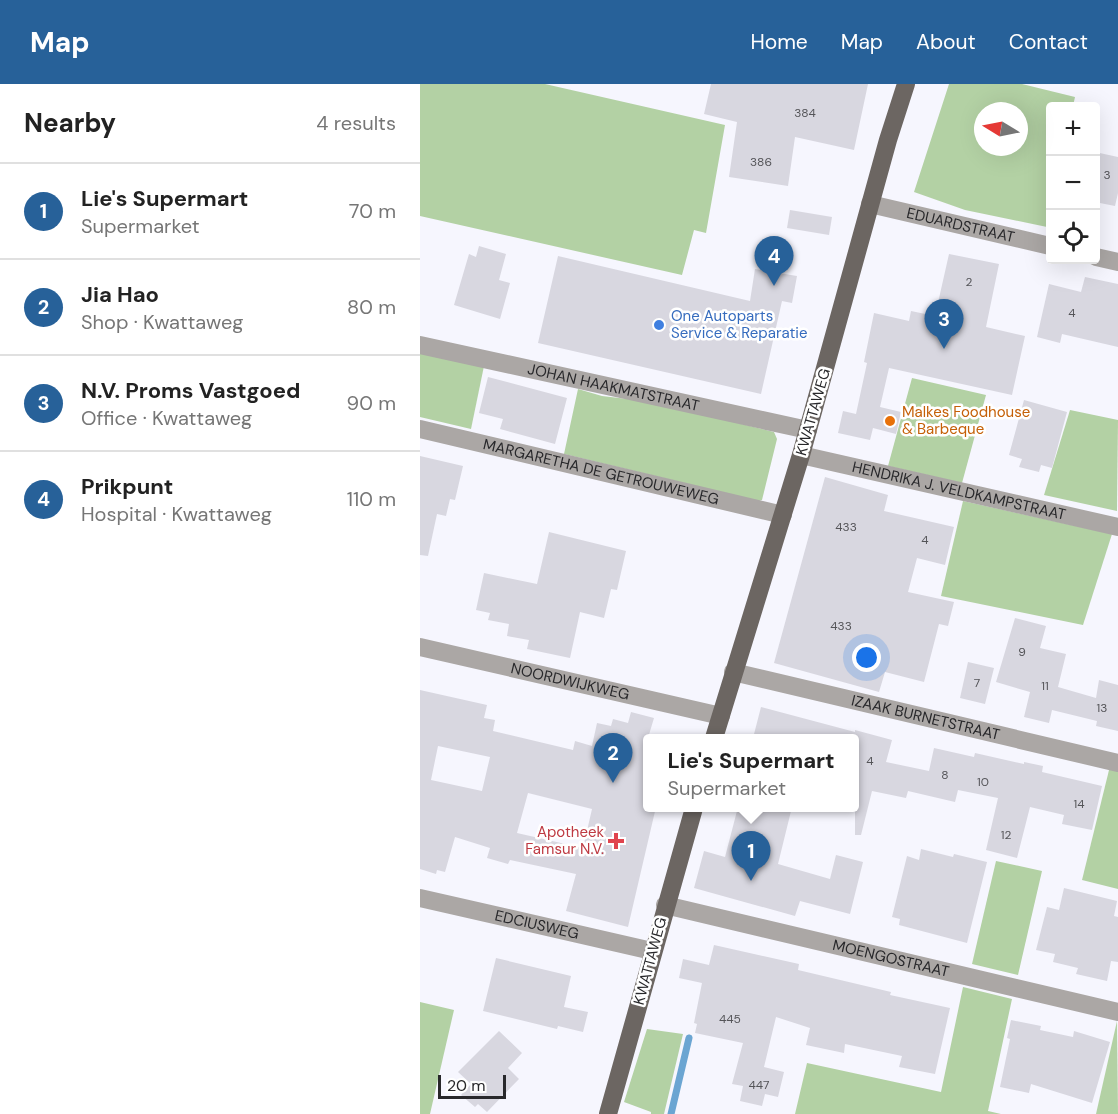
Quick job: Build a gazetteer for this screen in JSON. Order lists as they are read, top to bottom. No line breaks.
{"streets":{"main road":["KWATTAWEG"],"street":["EDUARDSTRAAT","JOHAN HAAKMATSTRAAT","MARGARETHA DE GETROUWEWEG","HENDRIKA J. VELDKAMPSTRAAT","NOORDWIJKWEG","IZAAK BURNETSTRAAT","EDCIUSWEG","MOENGOSTRAAT"]},"crossings":[["EDUARDSTRAAT","KWATTAWEG"],["JOHAN HAAKMATSTRAAT","KWATTAWEG"],["KWATTAWEG","MARGARETHA DE GETROUWEWEG"],["KWATTAWEG","HENDRIKA J. VELDKAMPSTRAAT"],["KWATTAWEG","NOORDWIJKWEG"],["KWATTAWEG","IZAAK BURNETSTRAAT"],["KWATTAWEG","EDCIUSWEG"],["KWATTAWEG","MOENGOSTRAAT"]],"places":{"other":["One Autoparts Service & Reparatie","Malkes Foodhouse & Barbeque"],"health":["Apotheek Famsur N.V."]},"house_numbers":["384","386","3","2","4","433","4","433","9","7","11","13","4","8","10","14","12","445","447"],"scale_bar":"20 m","north":"left","page":{"header":"Map","nav":["Home","Map","About","Contact"],"heading":["Nearby","4 results"],"map_buttons":["+","−"],"list":[{"mark":"1","name":"Lie's Supermart","note":"Supermarket","value":"70 m"},{"mark":"2","name":"Jia Hao","note":"Shop · Kwattaweg","value":"80 m"},{"mark":"3","name":"N.V. Proms Vastgoed","note":"Office · Kwattaweg","value":"90 m"},{"mark":"4","name":"Prikpunt","note":"Hospital · Kwattaweg","value":"110 m"}],"pins":["4","3","2","1"],"popup":["Lie's Supermart","Supermarket"],"scale":"20 m"}}
